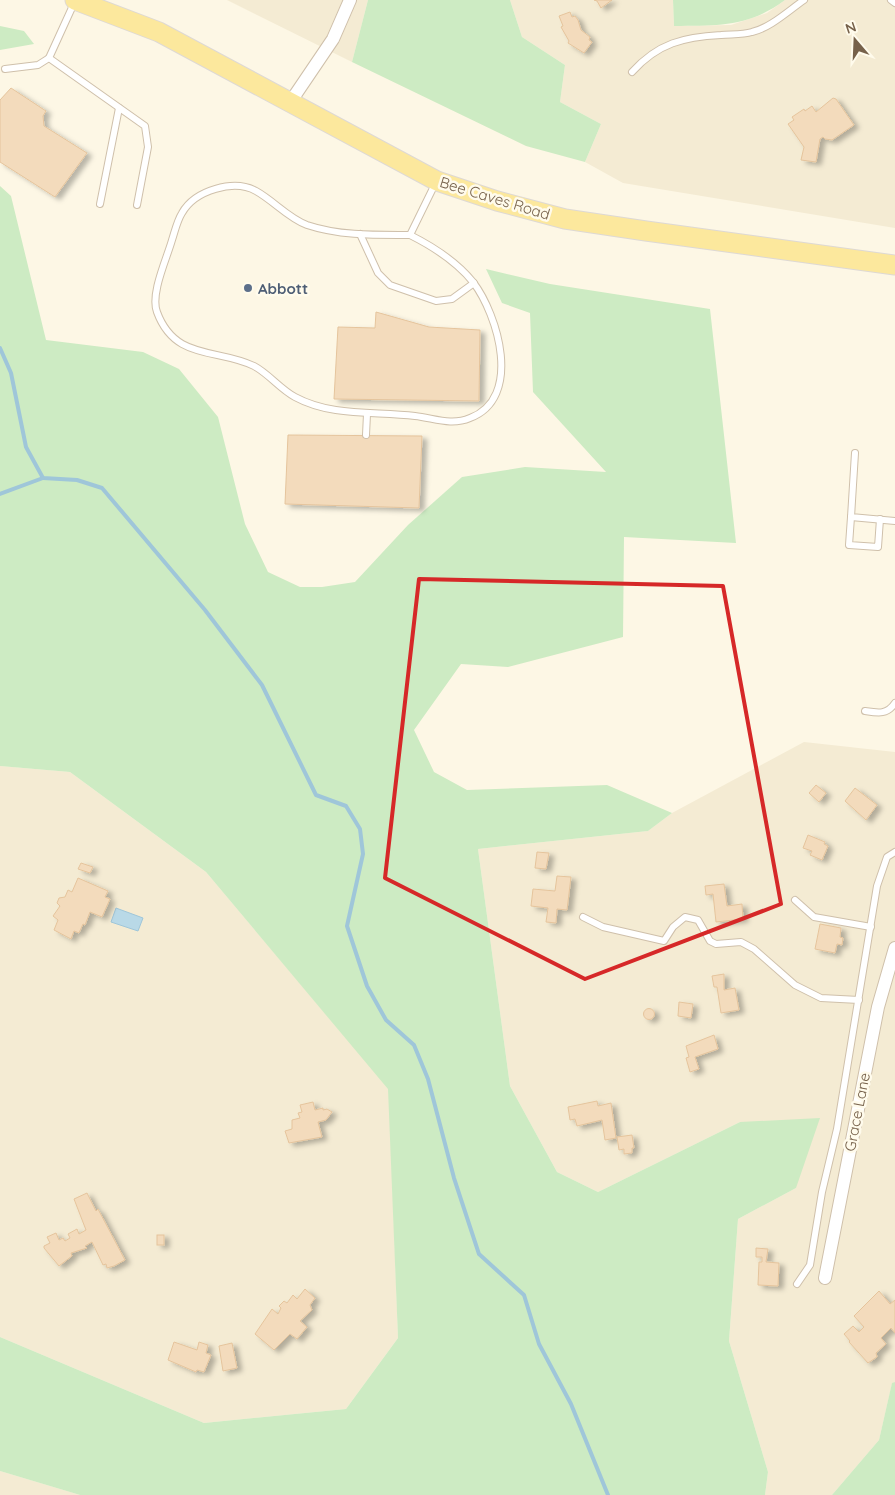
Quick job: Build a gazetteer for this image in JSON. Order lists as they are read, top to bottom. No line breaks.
{"streets":{"main road":["Bee Caves Road"],"street":["Grace Lane"]},"places":["Abbott"],"north":"top"}
